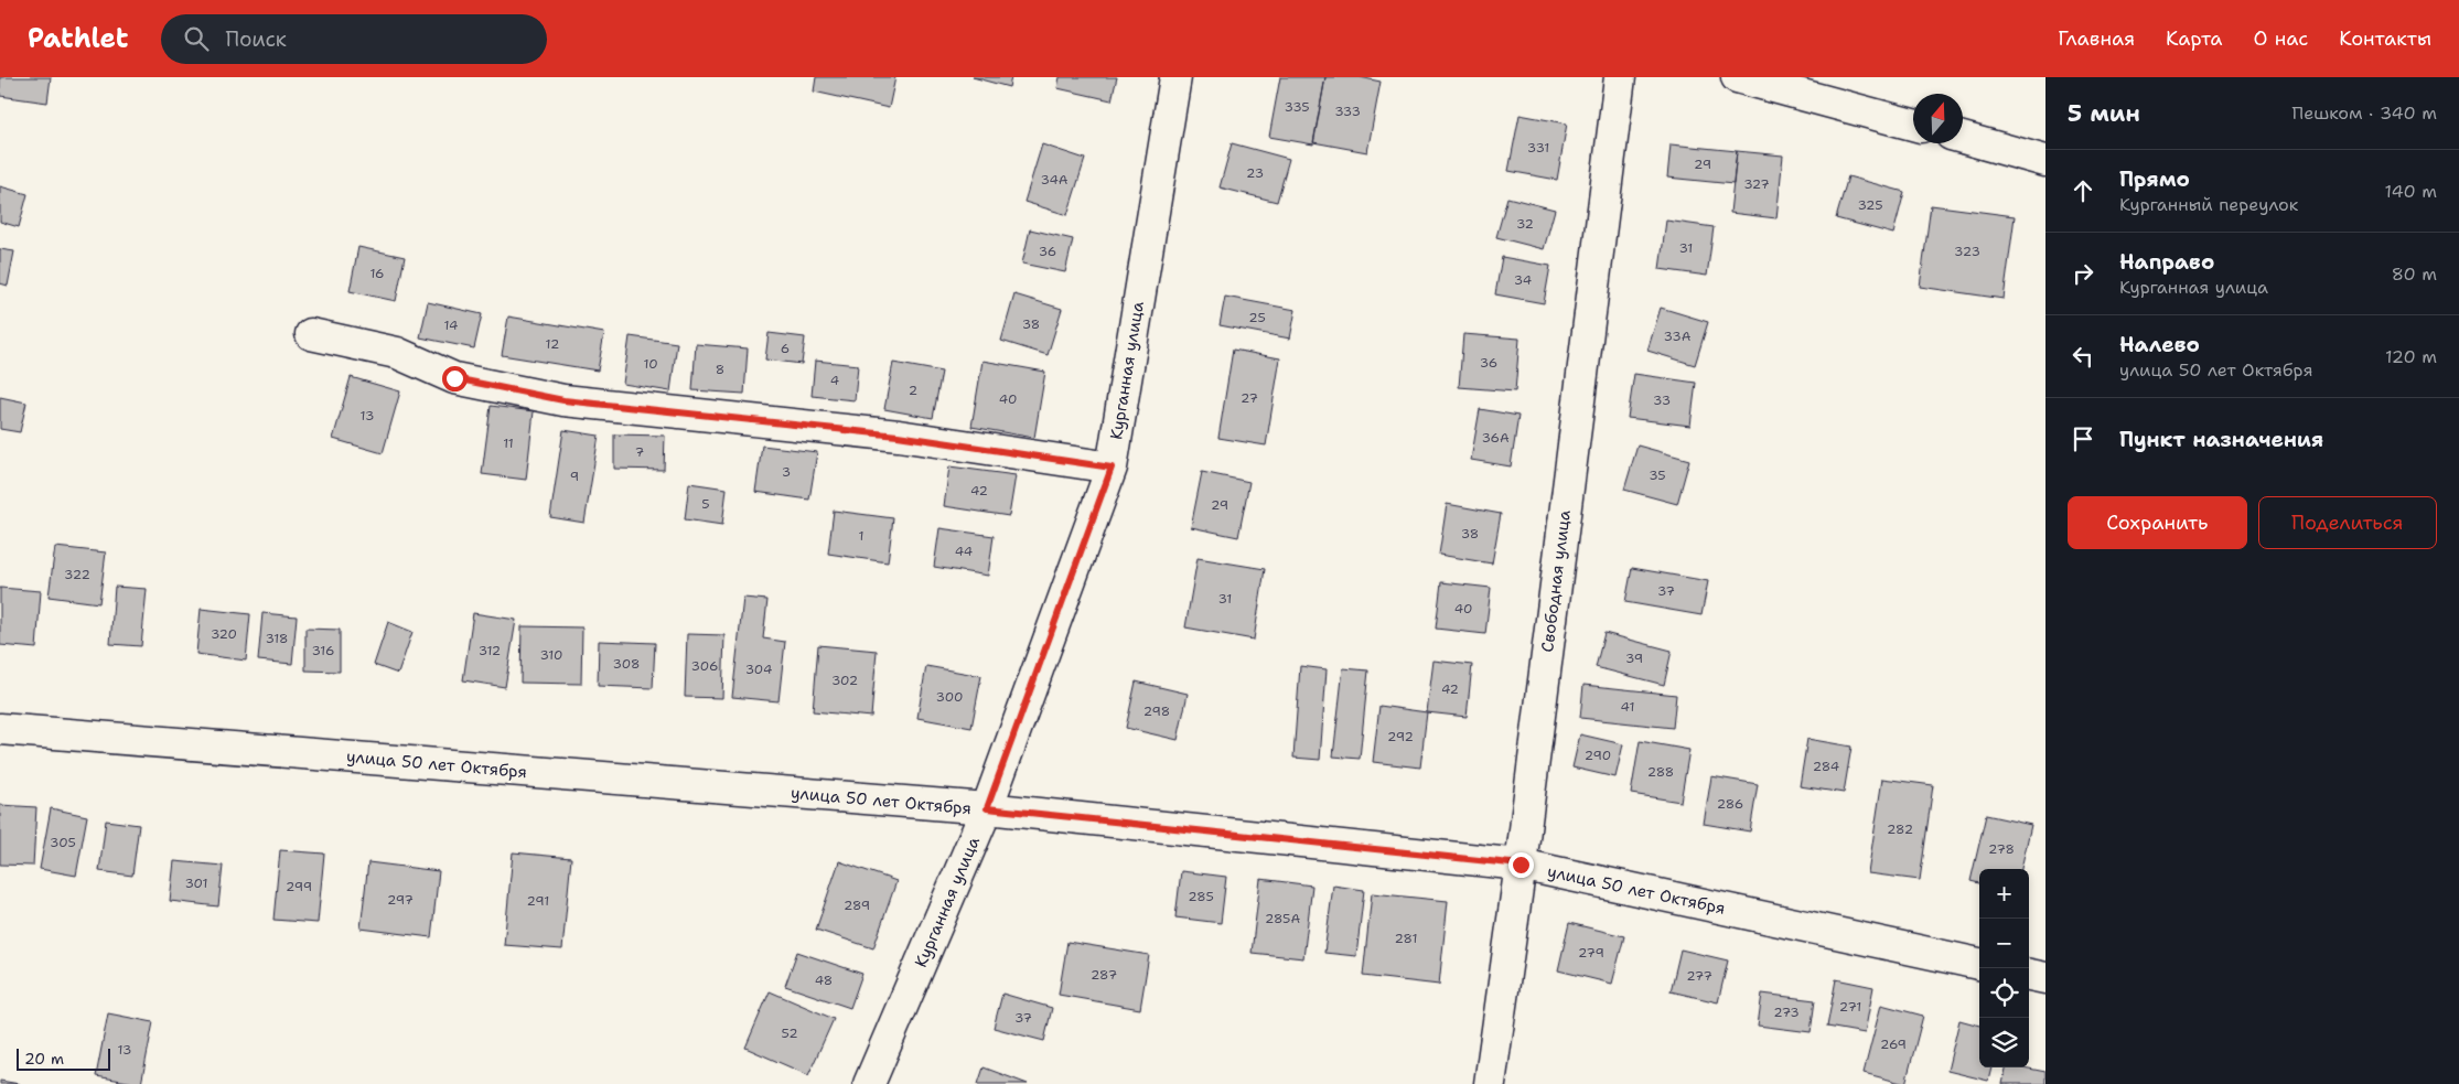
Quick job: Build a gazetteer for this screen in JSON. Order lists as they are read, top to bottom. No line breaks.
{"streets":{"street":["Курганная улица","Свободная улица","улица 50 лет Октября"]},"crossings":[["Курганная улица","улица 50 лет Октября"],["Свободная улица","улица 50 лет Октября"]],"house_numbers":["335","333","331","29","23","34А","327","325","32","31","36","323","16","34","25","38","14","33А","12","6","36","10","8","4","2","27","40","33","13","36А","11","7","3","35","9","42","5","29","38","1","44","322","37","31","40","320","318","316","312","310","39","308","306","304","302","42","300","41","298","292","290","284","288","286","282","305","278","301","299","285","297","291","289","285А","281","279","287","277","48","271","273","37","52","269","13"],"scale_bar":"20 m","north":"top","page":{"header":"Pathlet","search":"Поиск","nav":["Главная","Карта","О нас","Контакты"],"heading":["5 мин","Пешком · 340 m"],"list":[["Прямо","Курганный переулок","140 m"],["Направо","Курганная улица","80 m"],["Налево","улица 50 лет Октября","120 m"],"Пункт назначения"],"buttons":["Сохранить","Поделиться"],"map_buttons":["+","−"],"scale":"20 m"}}
